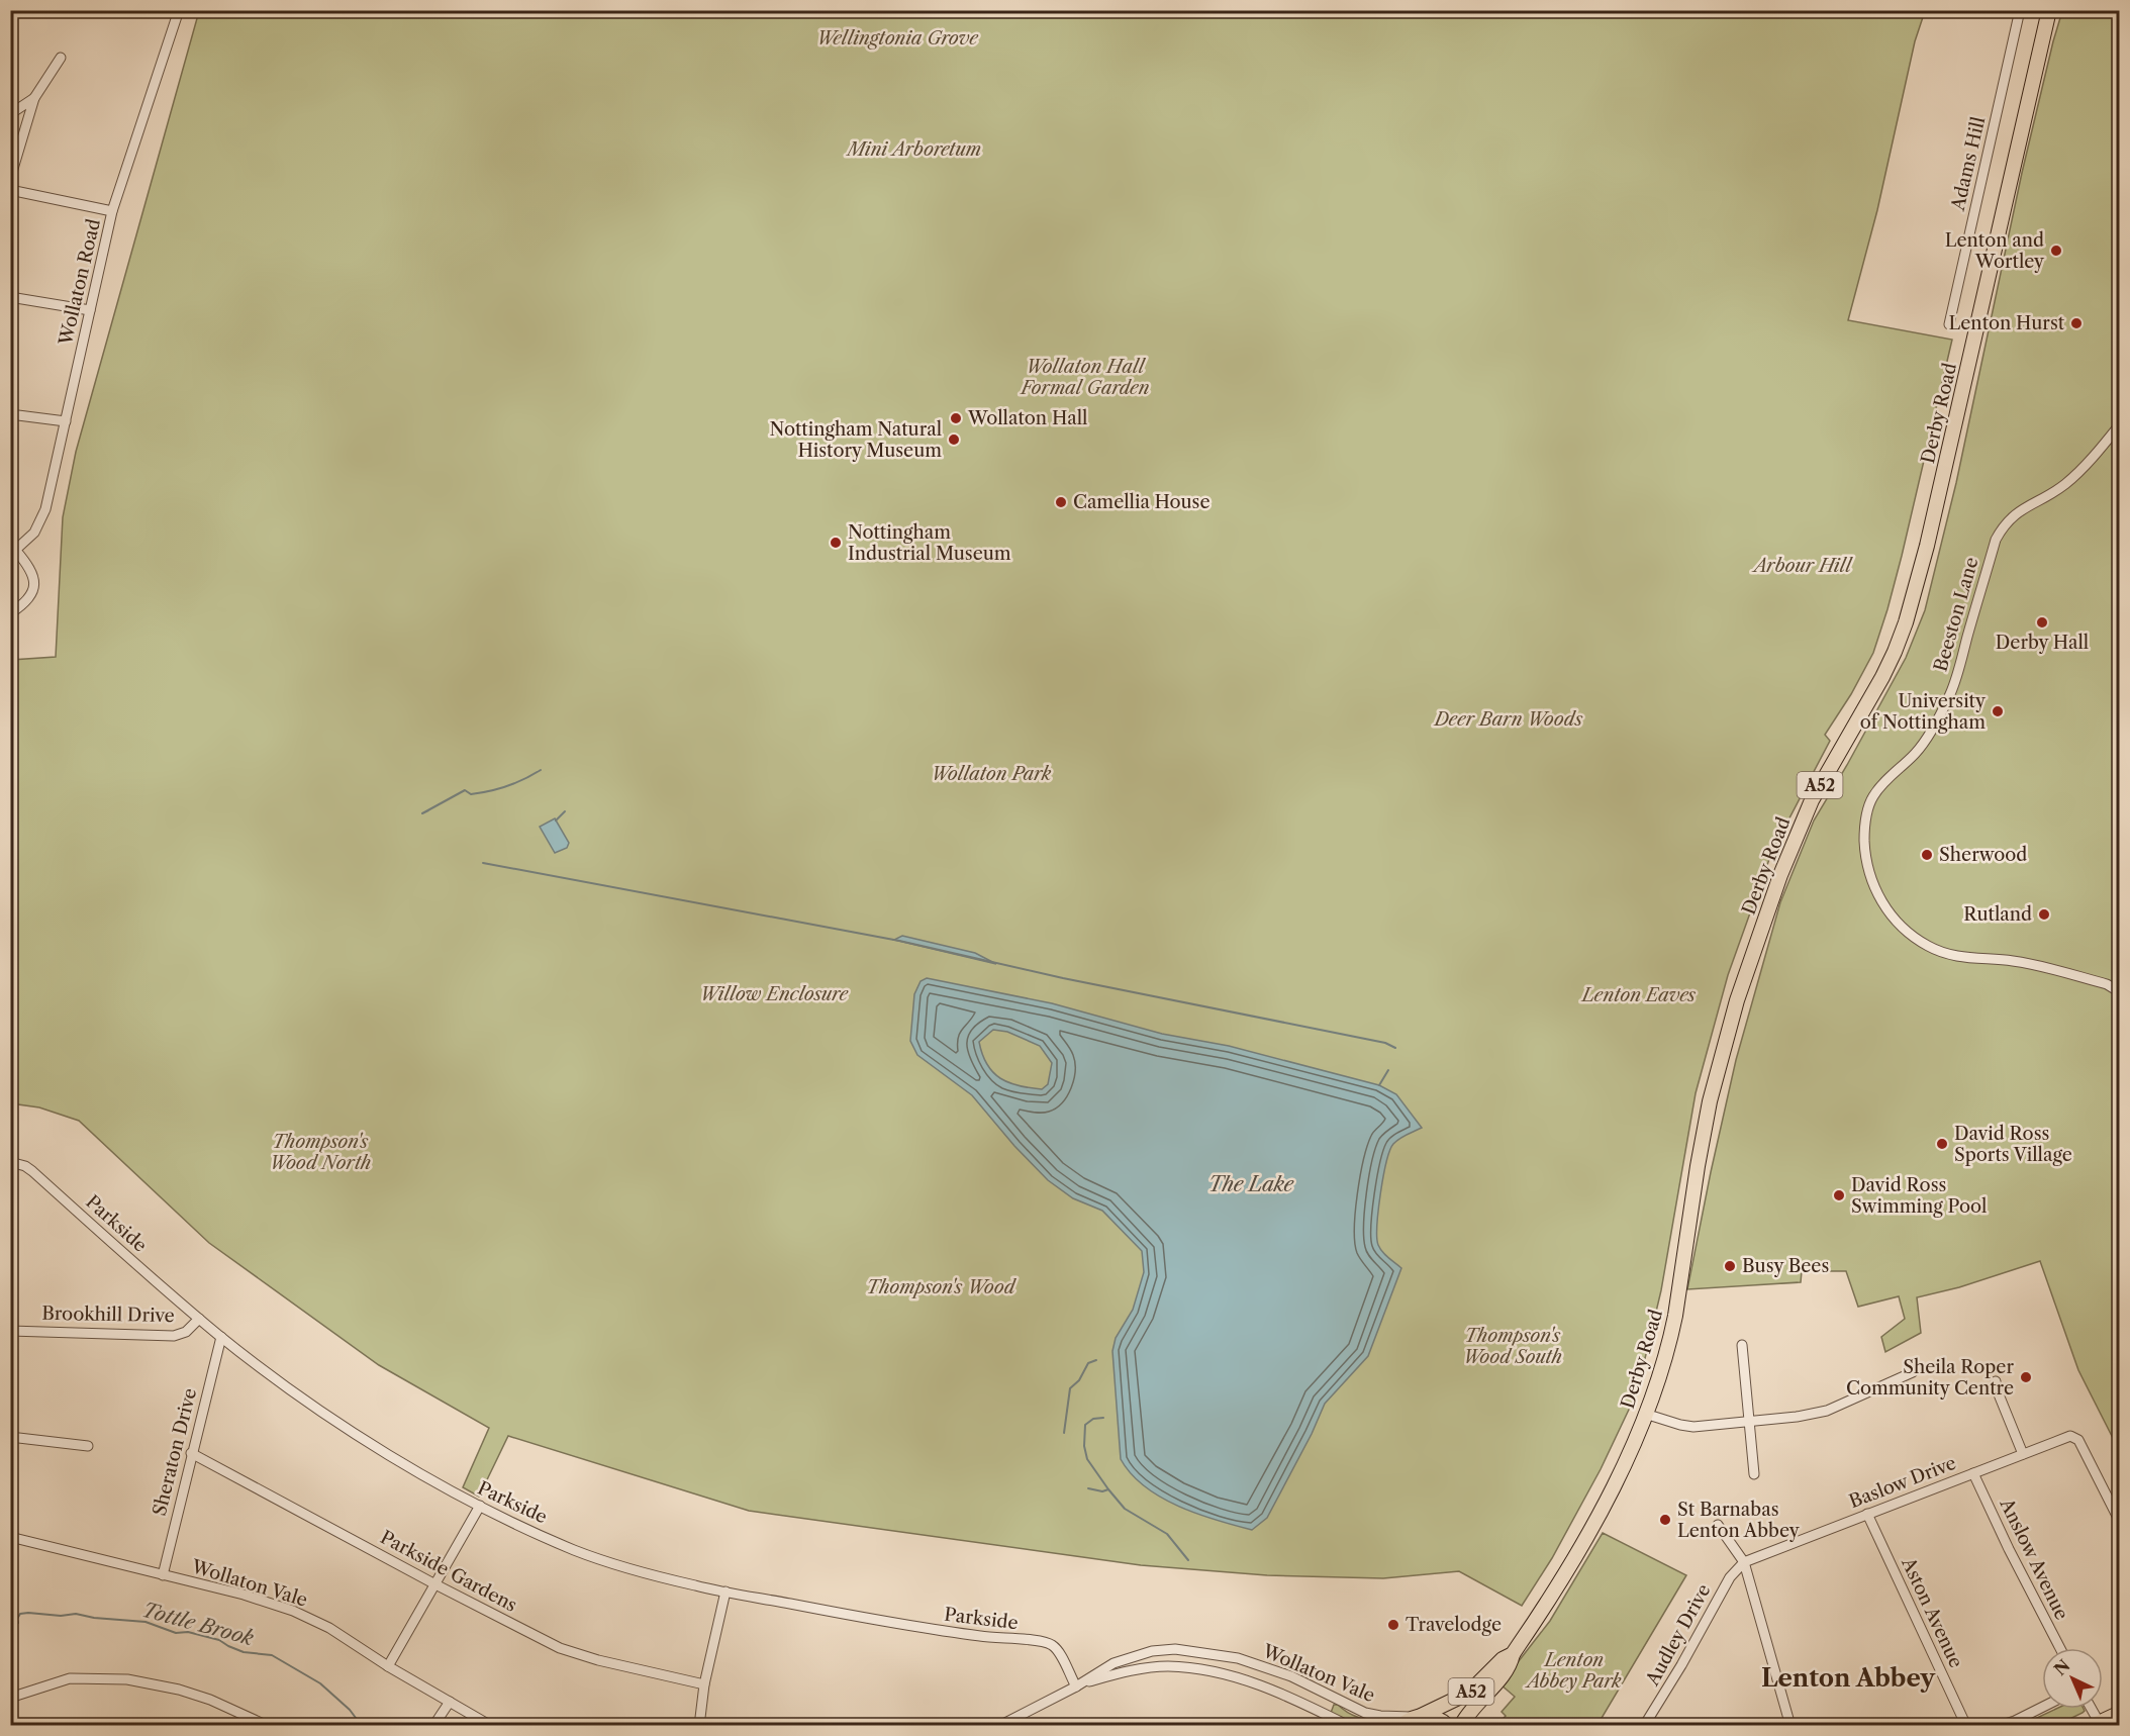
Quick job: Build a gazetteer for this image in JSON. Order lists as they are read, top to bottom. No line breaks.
{"streets":{"highway":["Derby Road","A52"],"street":["Adams Hill","Wollaton Road","Beeston Lane","Parkside","Brookhill Drive","Sheraton Drive","Baslow Drive","Anslow Avenue","Parkside Gardens","Wollaton Vale","Aston Avenue","Audley Drive"]},"crossings":[["Derby Road","A52"],["Derby Road","Wollaton Vale"],["A52","Wollaton Vale"],["Parkside","Brookhill Drive"],["Parkside","Sheraton Drive"],["Parkside","Wollaton Vale"],["Sheraton Drive","Parkside Gardens"],["Sheraton Drive","Wollaton Vale"],["Baslow Drive","Anslow Avenue"],["Baslow Drive","Aston Avenue"],["Baslow Drive","Audley Drive"]],"districts":["Lenton Abbey"],"water":["The Lake","Tottle Brook"],"parks":["Wellingtonia Grove","Mini Arboretum","Wollaton Hall Formal Garden","Arbour Hill","Deer Barn Woods","Wollaton Park","Willow Enclosure","Lenton Eaves","Thompson's Wood North","Thompson's Wood","Thompson's Wood South","Lenton Abbey Park"],"places":["Lenton and Wortley","Lenton Hurst","Wollaton Hall","Nottingham Natural History Museum","Camellia House","Nottingham Industrial Museum","Derby Hall","University of Nottingham","Sherwood","Rutland","David Ross Sports Village","David Ross Swimming Pool","Busy Bees","Sheila Roper Community Centre","St Barnabas Lenton Abbey","Travelodge"],"north":"top left"}
